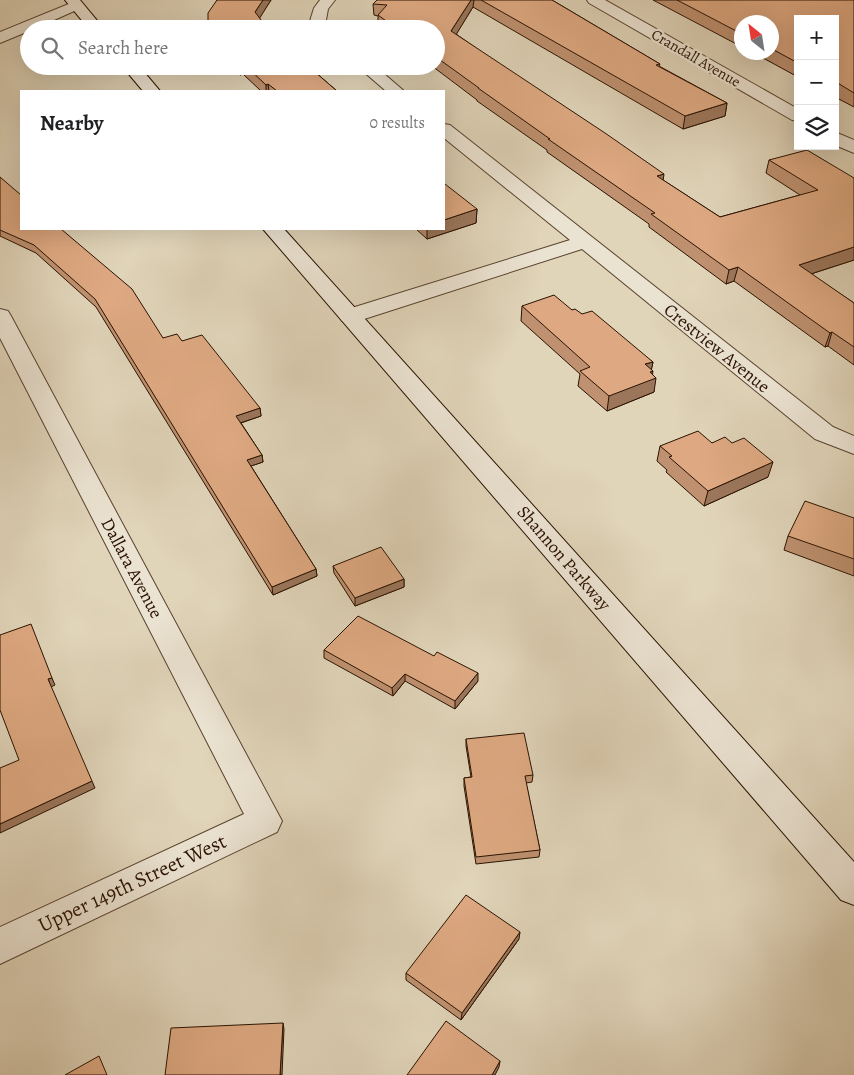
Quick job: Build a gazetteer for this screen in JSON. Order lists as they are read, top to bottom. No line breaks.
{"streets":{"street":["Crandall Avenue","Crestview Avenue","Shannon Parkway","Dallara Avenue","Upper 149th Street West"]},"crossings":[["Dallara Avenue","Upper 149th Street West"]],"north":"top left","page":{"map_buttons":["+","−"],"search":"Search here","heading":["Nearby","0 results"]}}
